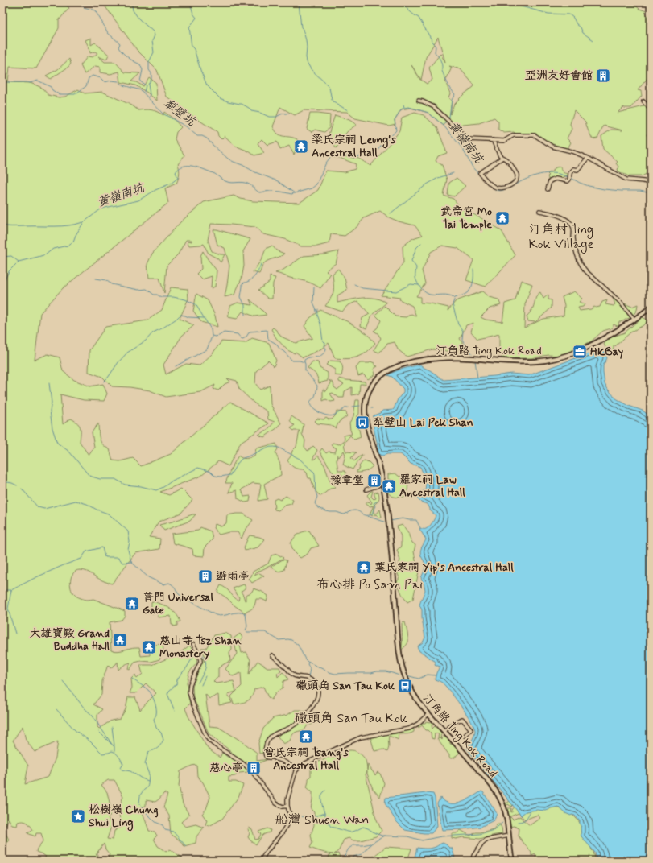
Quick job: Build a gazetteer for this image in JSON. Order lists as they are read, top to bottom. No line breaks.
{"streets":{"main road":["汀角路 Ting Kok Road"]},"districts":["汀角村 Ting Kok Village","布心排 Po Sam Pai","䃟頭角 San Tau Kok","船灣 Shuen Wan"],"water":["犁壁坑","黃嶺南坑"],"places":{"building":["亞洲友好會館","豫章堂","避雨亭","慈心亭"],"temple":["梁氏宗祠 Leung's Ancestral Hall","武帝宮 Mo Tai Temple","羅家祠 Law Ancestral Hall","葉氏家祠 Yip's Ancestral Hall","普門 Universal Gate","大雄寶殿 Grand Buddha Hall","慈山寺 Tsz Shan Monastery","曾氏宗祠 Tsang's Ancestral Hall"],"office":["HKBay"],"bus stop":["犁壁山 Lai Pek Shan","䃟頭角 San Tau Kok"],"place":["松樹嶺 Chung Shui Ling"]}}
